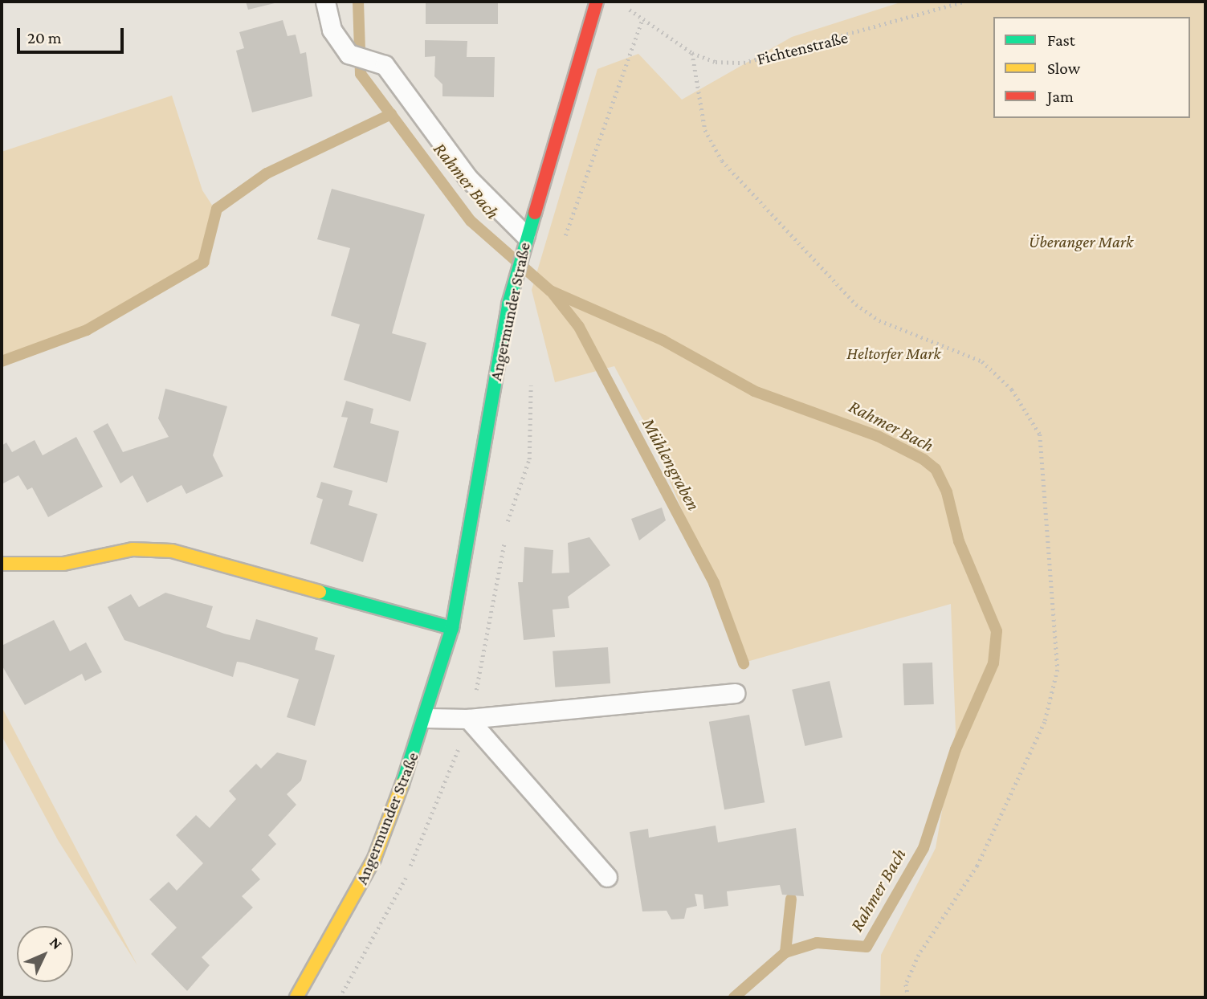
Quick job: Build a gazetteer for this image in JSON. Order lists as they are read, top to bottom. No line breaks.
{"streets":{"main road":["Angermunder Straße"],"path":["Fichtenstraße"]},"water":["Rahmer Bach","Mühlengraben"],"parks":["Überanger Mark","Heltorfer Mark"],"legend":["Fast","Slow","Jam"],"scale_bar":"20 m","north":"top right"}
